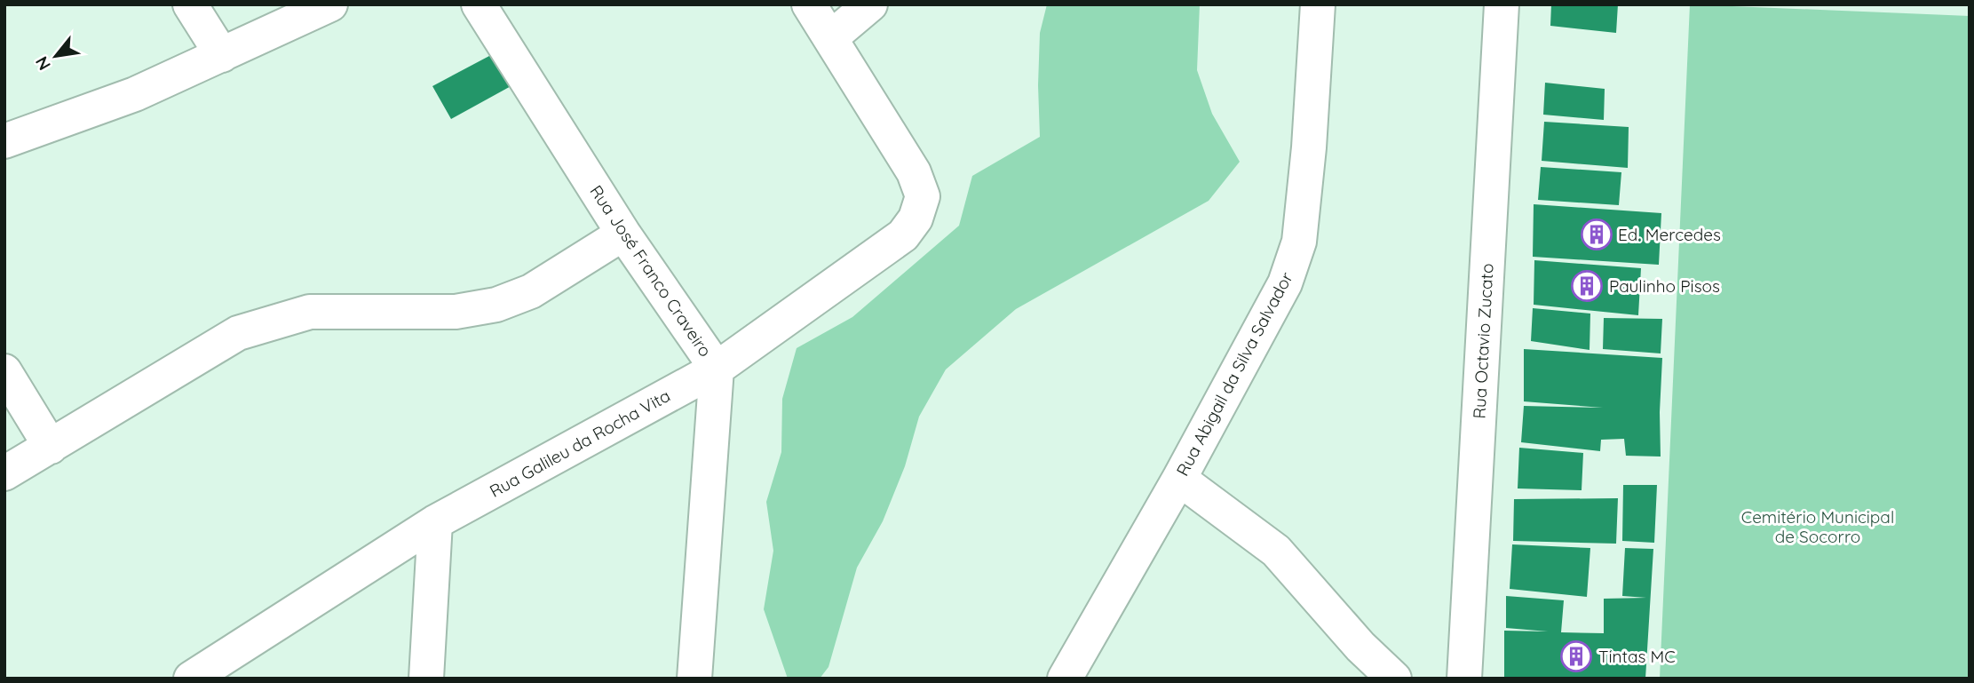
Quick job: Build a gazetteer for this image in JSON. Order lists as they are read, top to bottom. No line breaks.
{"streets":{"street":["Rua José Franco Craveiro","Rua Octavio Zucato","Rua Abigail da Silva Salvador","Rua Galileu da Rocha Vita"]},"crossings":[["Rua José Franco Craveiro","Rua Galileu da Rocha Vita"]],"parks":["Cemitério Municipal de Socorro"],"places":{"building":["Ed. Mercedes","Paulinho Pisos","Tintas MC"]},"north":"bottom left"}
